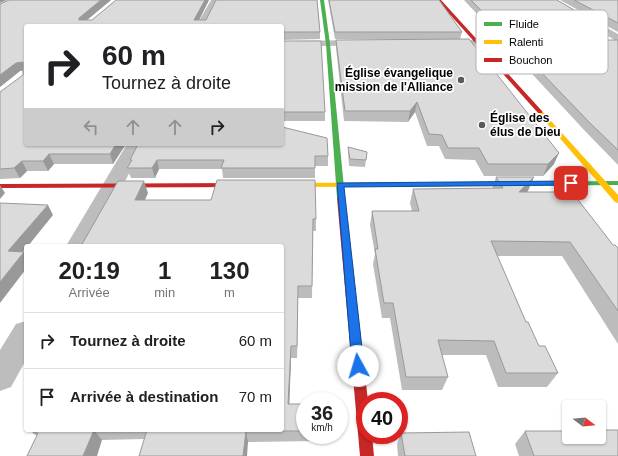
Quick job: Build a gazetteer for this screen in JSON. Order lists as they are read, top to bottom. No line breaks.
{"places":["Église évangelique mission de l'Alliance","Église des élus de Dieu"],"legend":["Fluide","Ralenti","Bouchon"],"north":"right","page":{"turn":["60 m","Tournez à droite"],"eta":["20:19","Arrivée","1","min","130","m"],"list":[{"name":"Tournez à droite","value":"60 m"},{"name":"Arrivée à destination","value":"70 m"}],"speed":"36 km/h","limit":"40"}}
